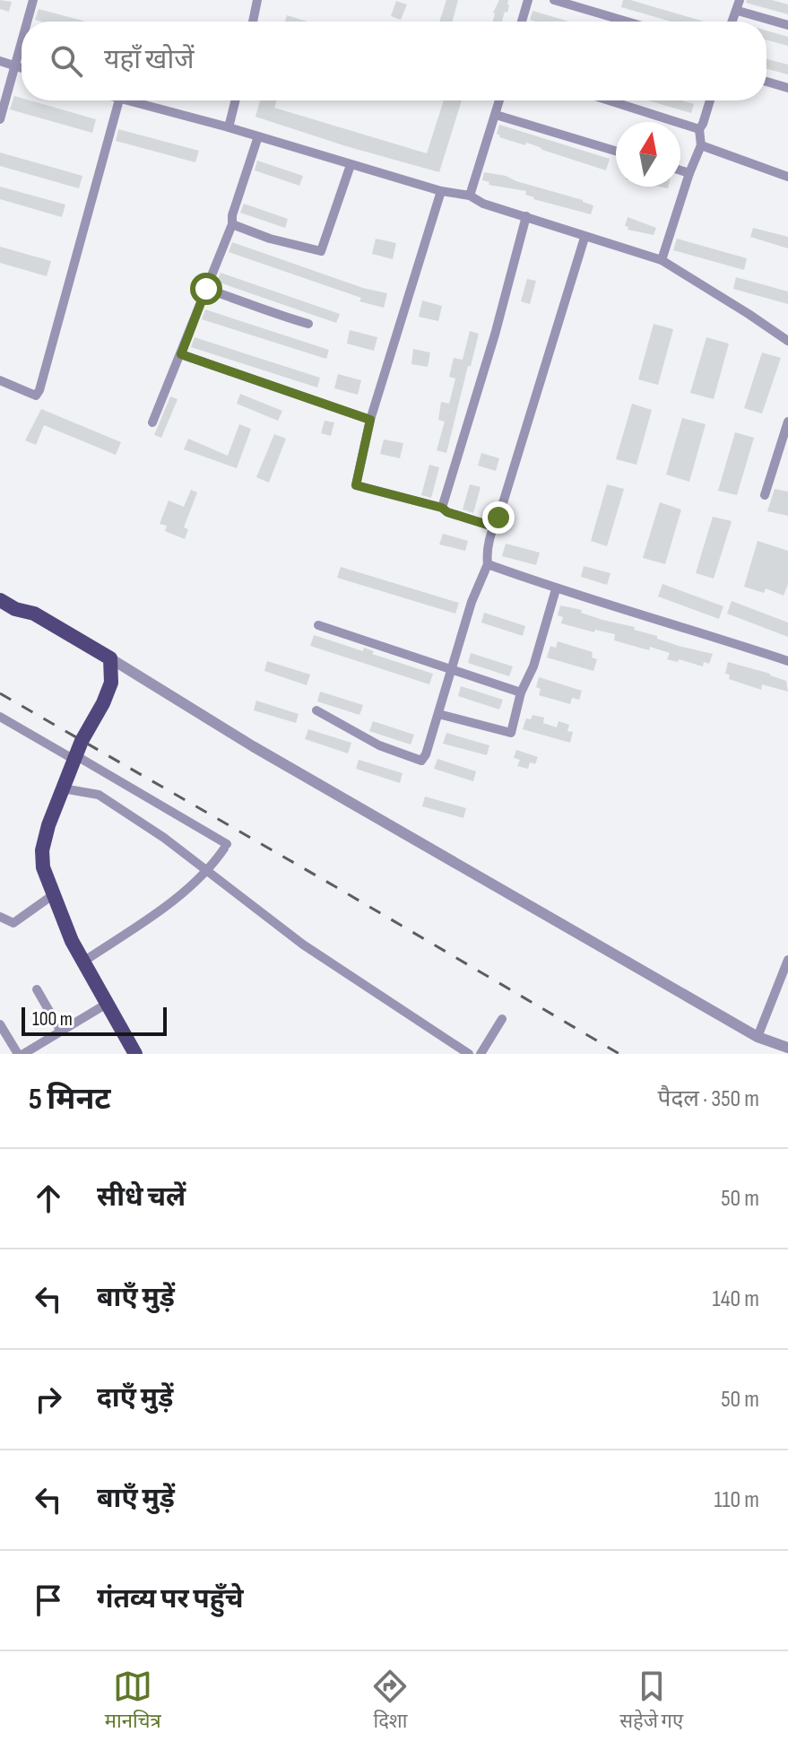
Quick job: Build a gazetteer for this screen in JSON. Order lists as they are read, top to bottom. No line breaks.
{"scale_bar":"100 m","north":"top","page":{"search":"यहाँ खोजें","scale":"100 m","heading":["5 मिनट","पैदल · 350 m"],"list":[["सीधे चलें","50 m"],["बाएँ मुड़ें","140 m"],["दाएँ मुड़ें","50 m"],["बाएँ मुड़ें","110 m"],"गंतव्य पर पहुँचे"],"nav":["मानचित्र","दिशा","सहेजे गए"]}}
